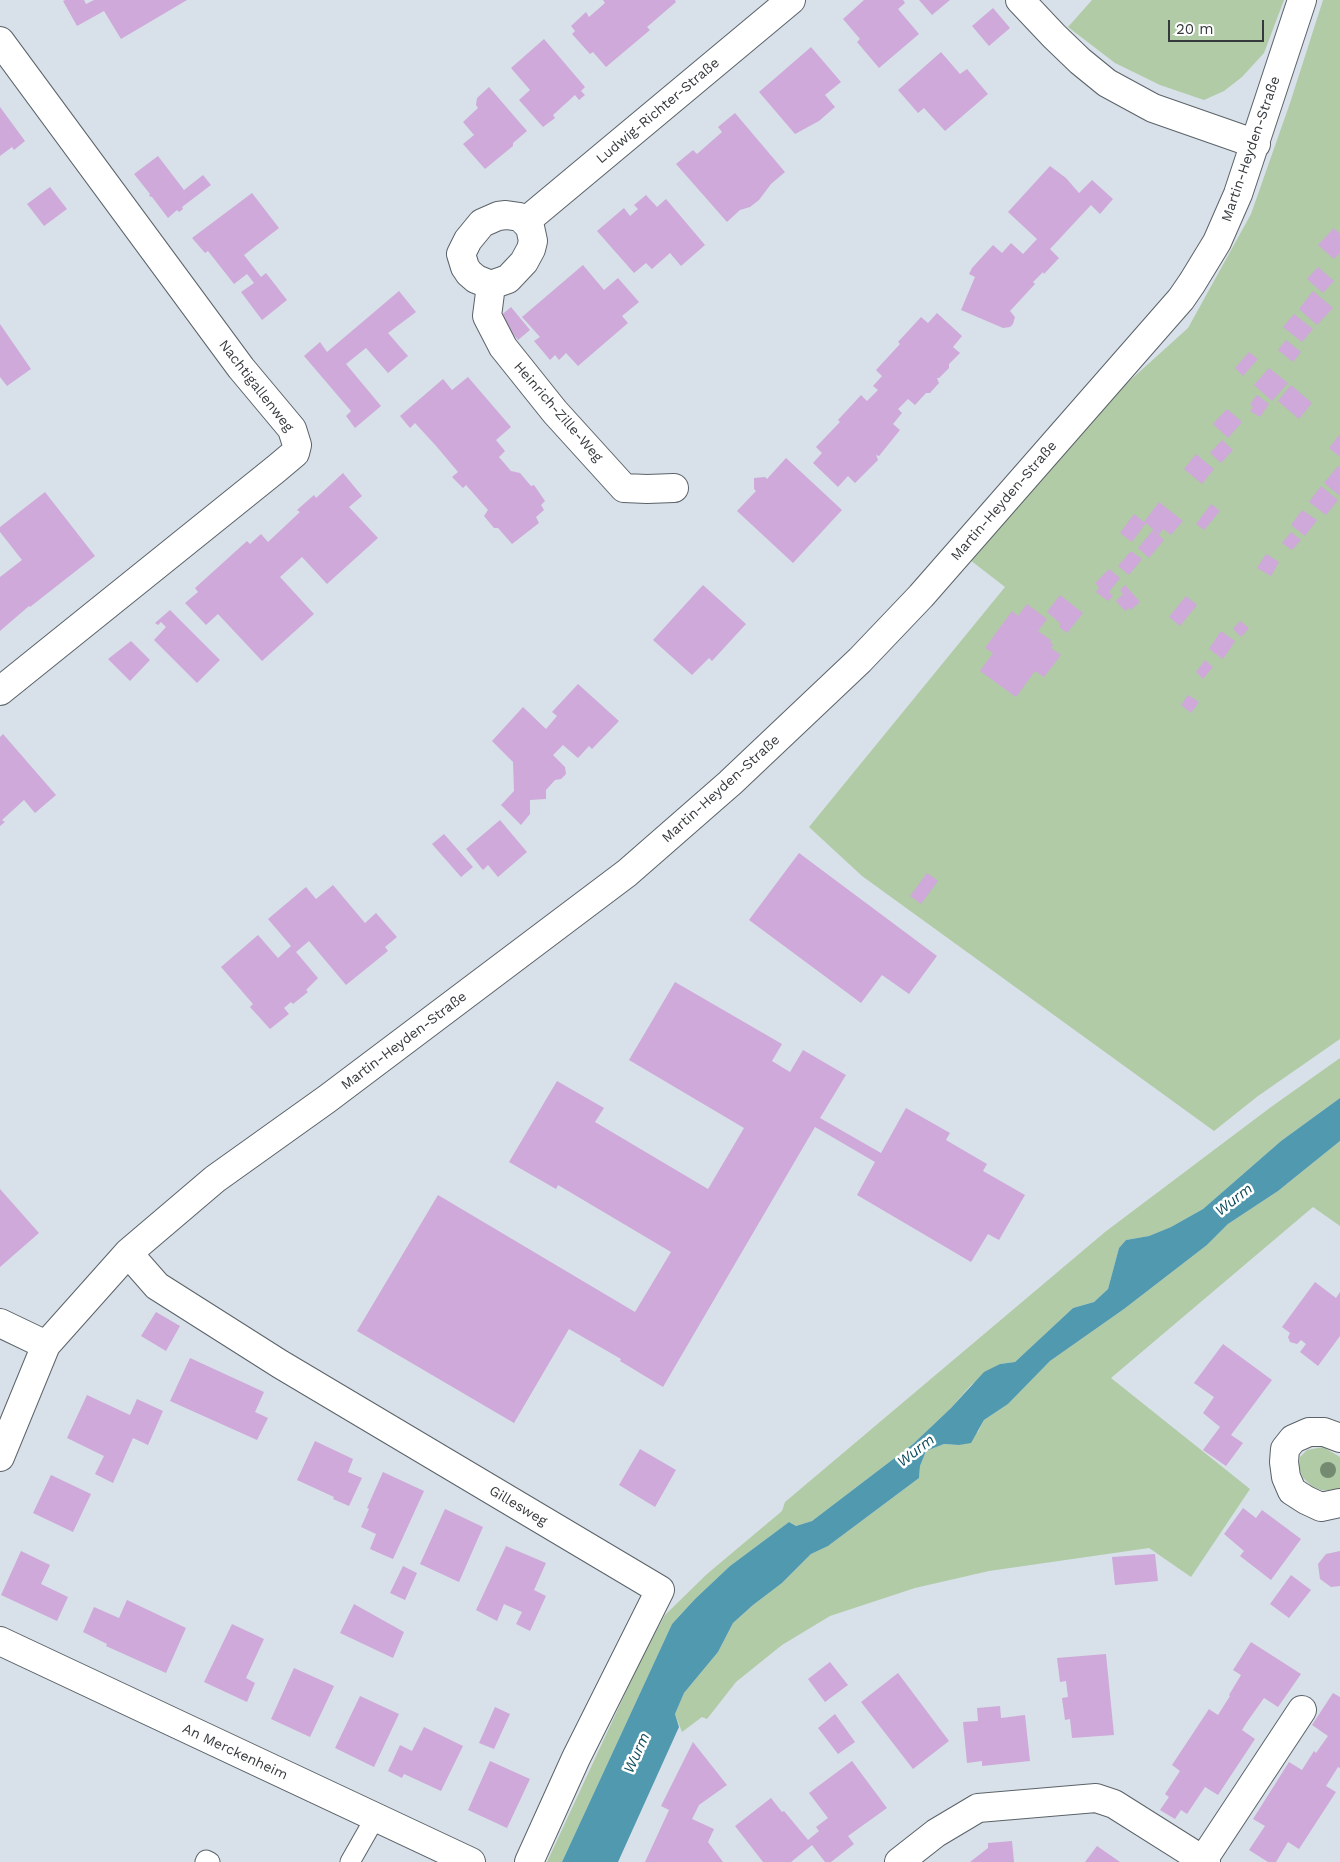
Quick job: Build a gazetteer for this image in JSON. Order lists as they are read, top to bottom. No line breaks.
{"streets":{"street":["Ludwig-Richter-Straße","Martin-Heyden-Straße","Nachtigallenweg","Heinrich-Zille-Weg","Gillesweg","An Merckenheim"]},"crossings":[["Ludwig-Richter-Straße","Heinrich-Zille-Weg"],["Martin-Heyden-Straße","Gillesweg"]],"water":["Wurm"],"scale_bar":"20 m"}
